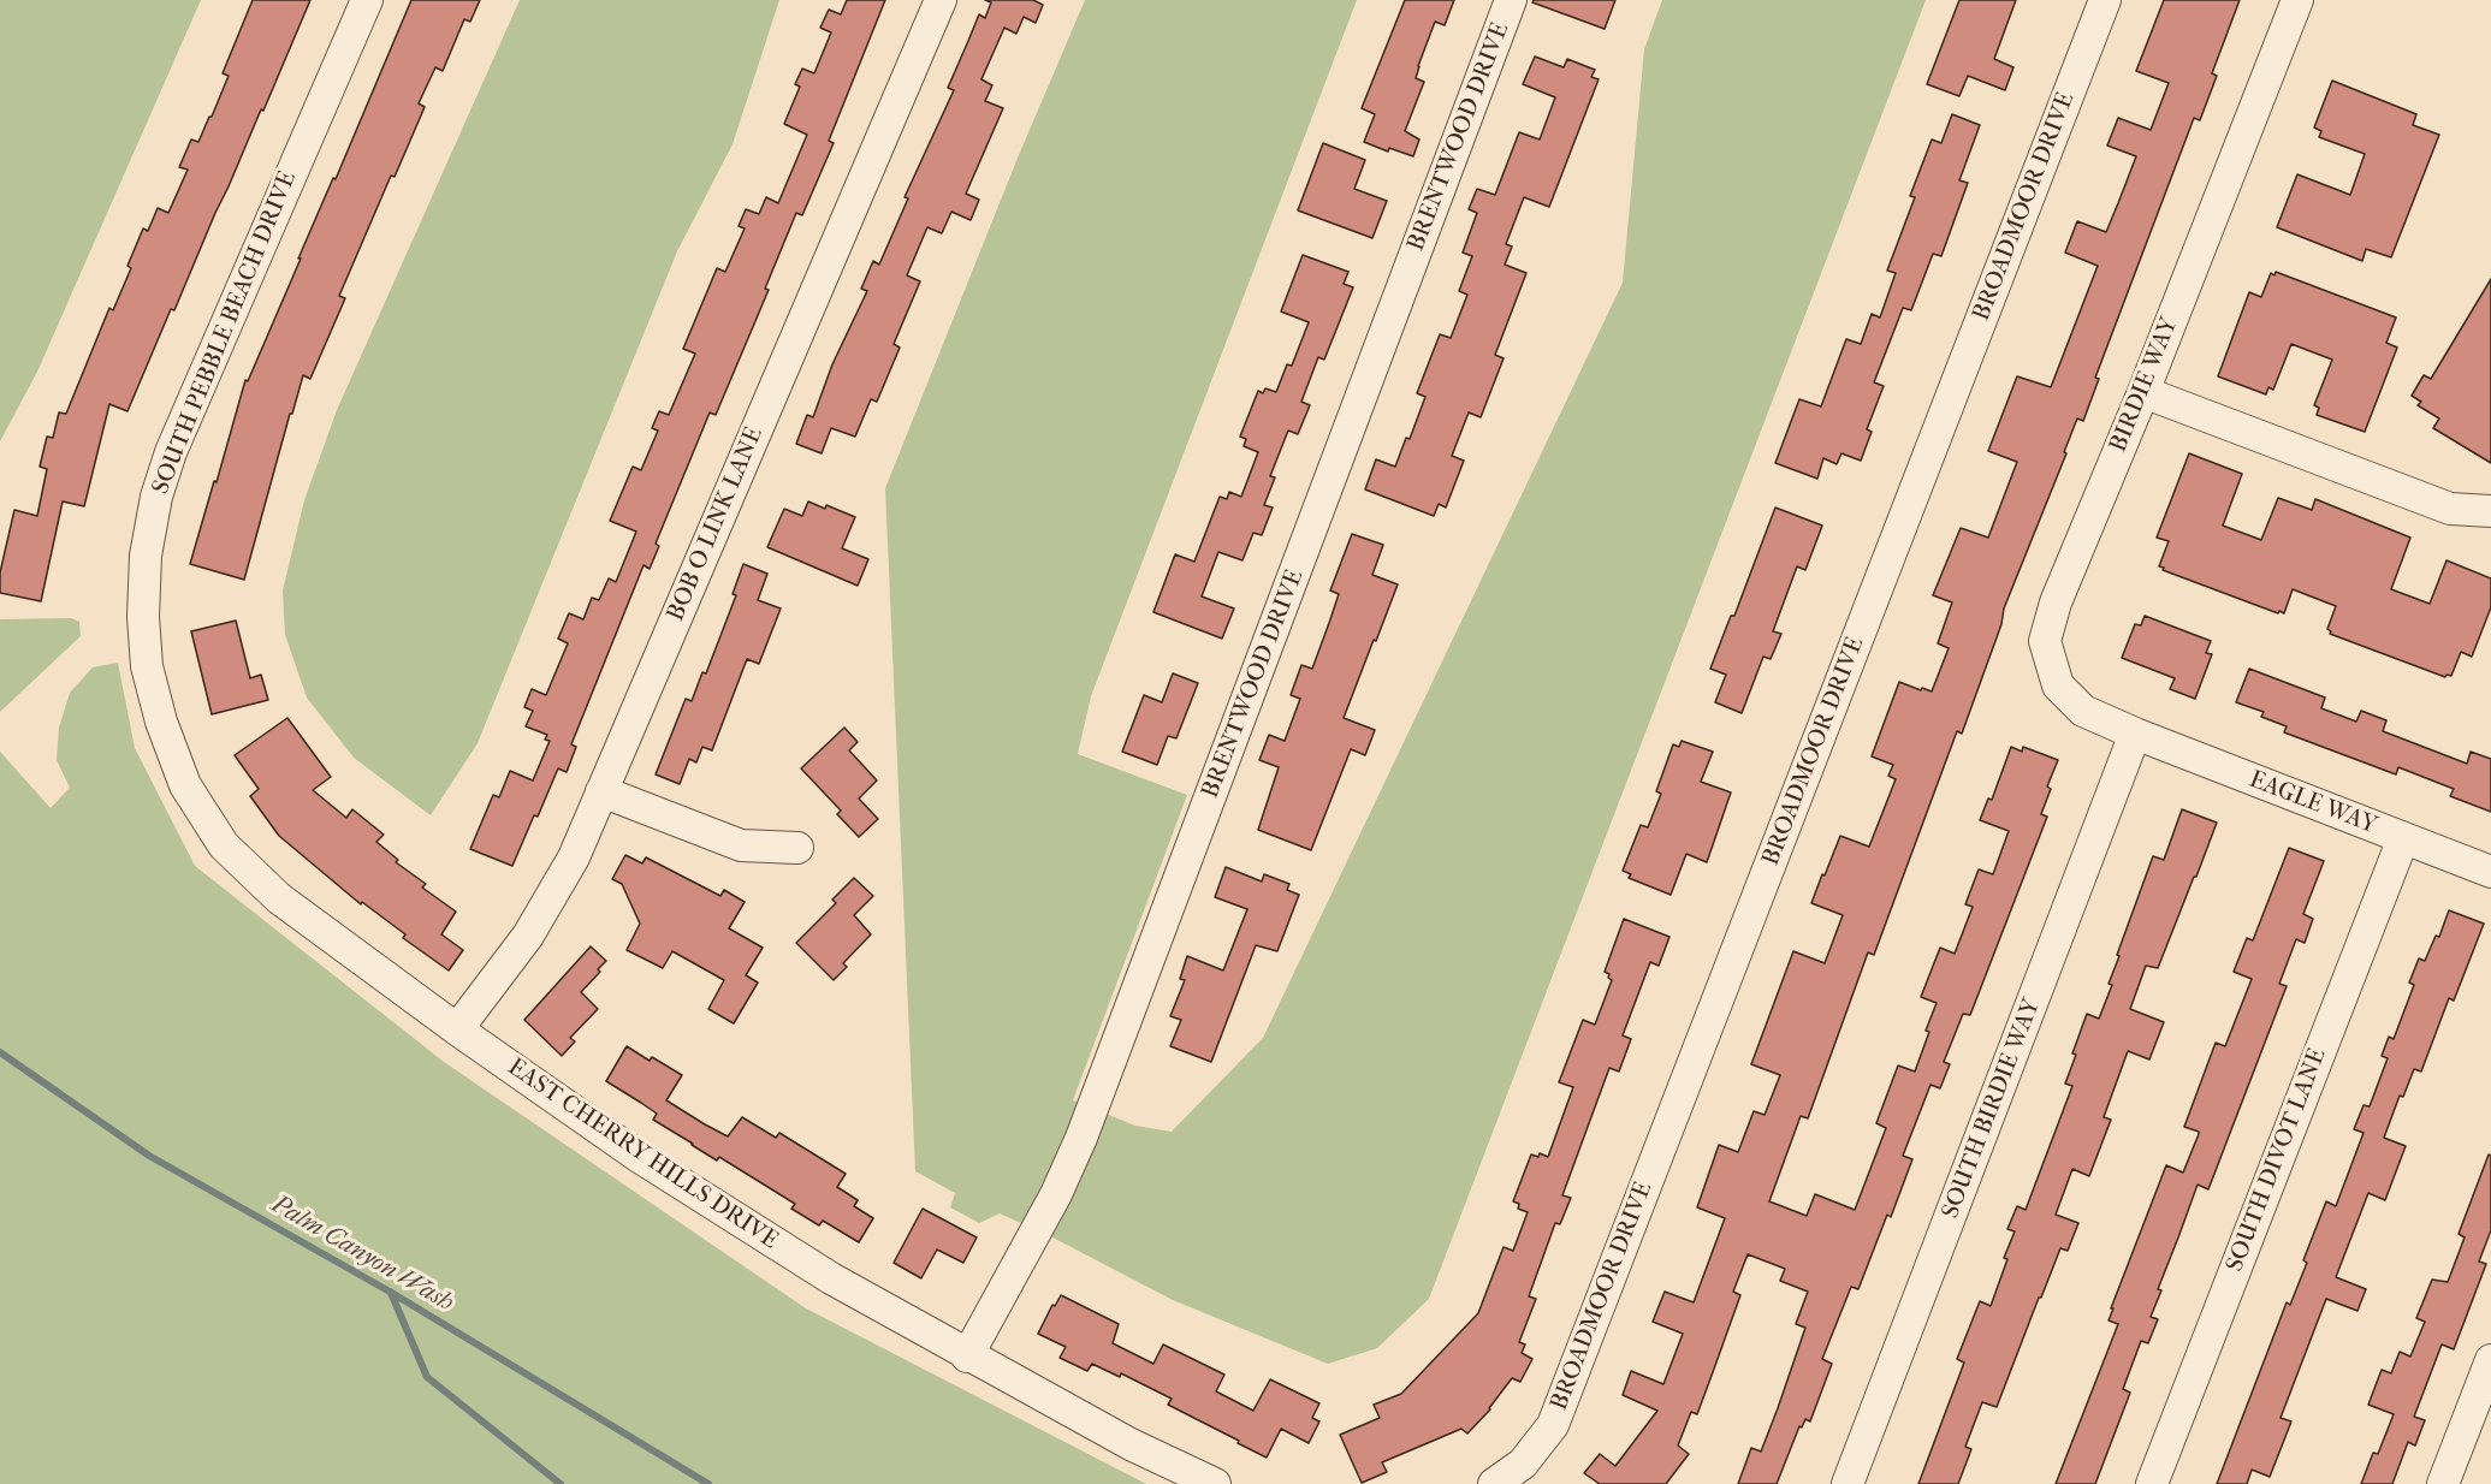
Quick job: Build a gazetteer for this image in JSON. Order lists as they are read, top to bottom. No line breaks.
{"streets":{"street":["BRENTWOOD DRIVE","BROADMOOR DRIVE","SOUTH PEBBLE BEACH DRIVE","BIRDIE WAY","BOB O LINK LANE","EAGLE WAY","SOUTH BIRDIE WAY","EAST CHERRY HILLS DRIVE","SOUTH DIVOT LANE"]},"crossings":[["BRENTWOOD DRIVE","EAST CHERRY HILLS DRIVE"],["SOUTH PEBBLE BEACH DRIVE","EAST CHERRY HILLS DRIVE"],["BIRDIE WAY","EAGLE WAY"],["BIRDIE WAY","SOUTH BIRDIE WAY"],["BOB O LINK LANE","EAST CHERRY HILLS DRIVE"],["EAGLE WAY","SOUTH BIRDIE WAY"],["EAGLE WAY","SOUTH DIVOT LANE"]],"water":["Palm Canyon Wash"]}
